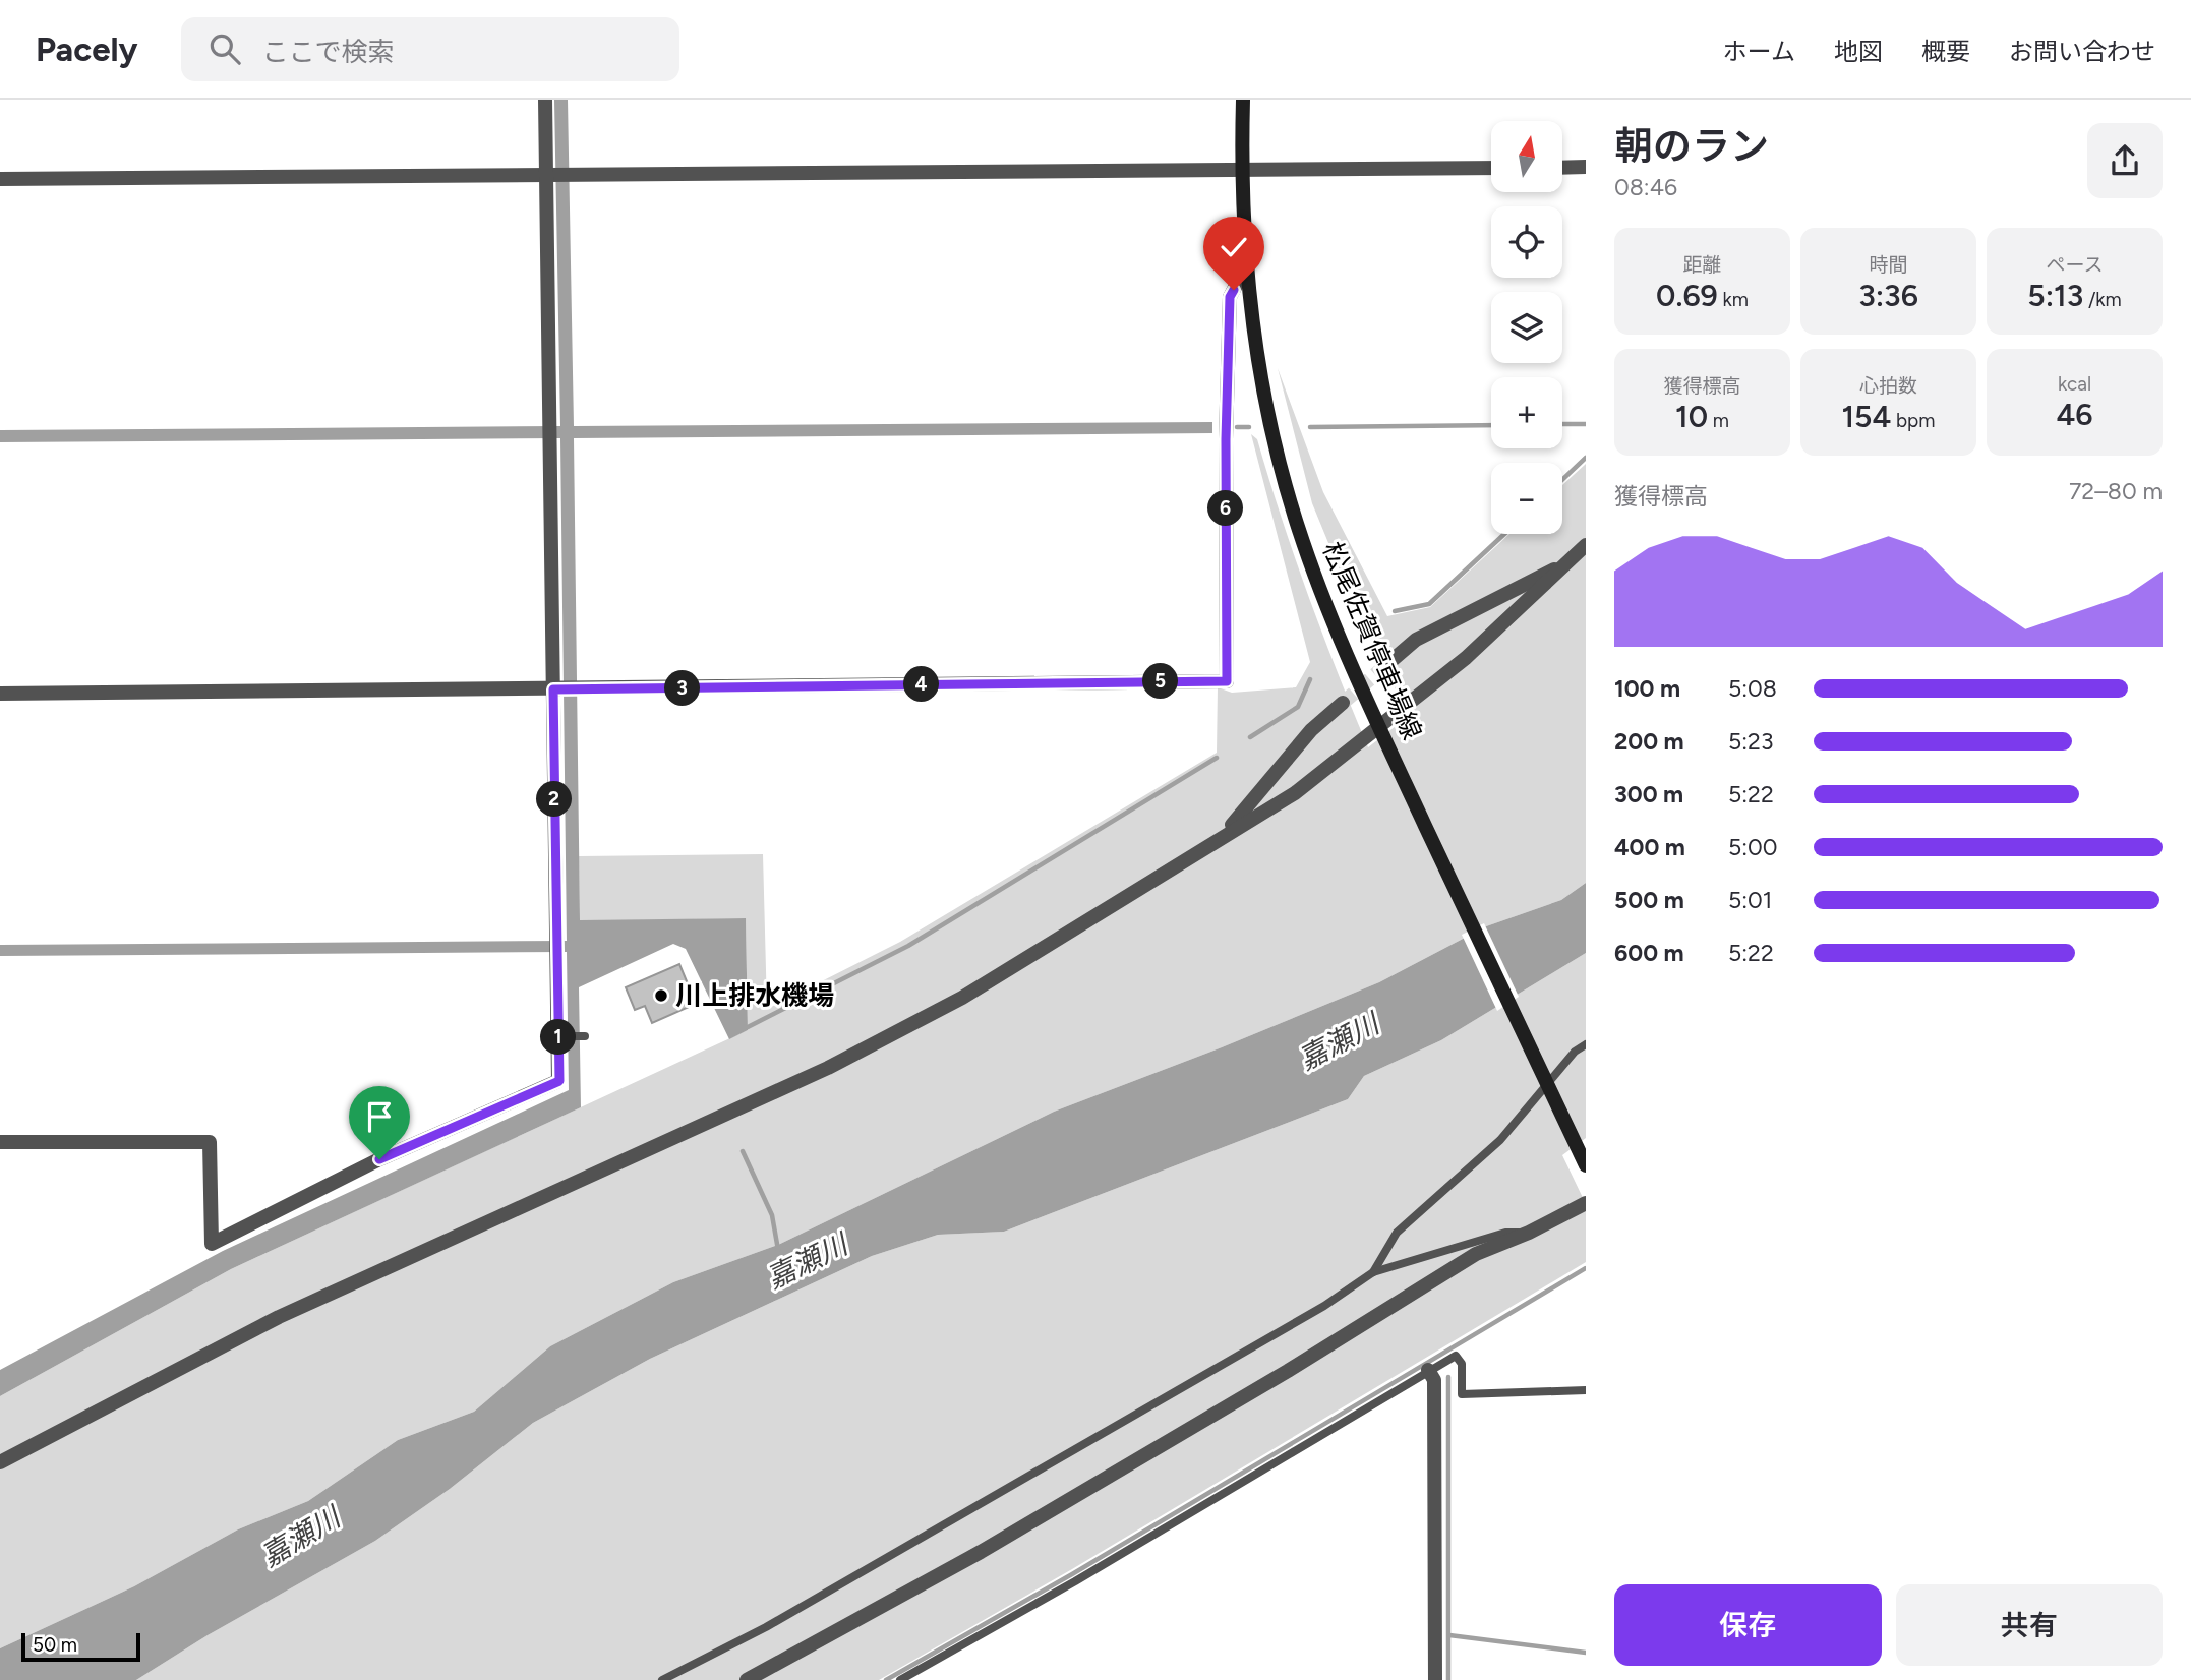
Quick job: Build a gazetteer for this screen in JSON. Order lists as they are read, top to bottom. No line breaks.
{"streets":{"main road":["松尾佐賀停車場線"]},"water":["嘉瀬川"],"places":["川上排水機場"],"scale_bar":"50 m","north":"top","page":{"header":"Pacely","search":"ここで検索","nav":["ホーム","地図","概要","お問い合わせ"],"heading":["朝のラン","08:46"],"map_buttons":["+","−"],"stats":[["距離","0.69 km"],["時間","3:36"],["ペース","5:13 /km"],["獲得標高","10 m"],["心拍数","154 bpm"],["kcal","46"]],"chart":["獲得標高","72–80 m"],"pins":["6","5","4","3","2","1"],"list":[{"name":"100 m","note":"5:08"},{"name":"200 m","note":"5:23"},{"name":"300 m","note":"5:22"},{"name":"400 m","note":"5:00"},{"name":"500 m","note":"5:01"},{"name":"600 m","note":"5:22"}],"buttons":["保存","共有"],"scale":"50 m"}}
